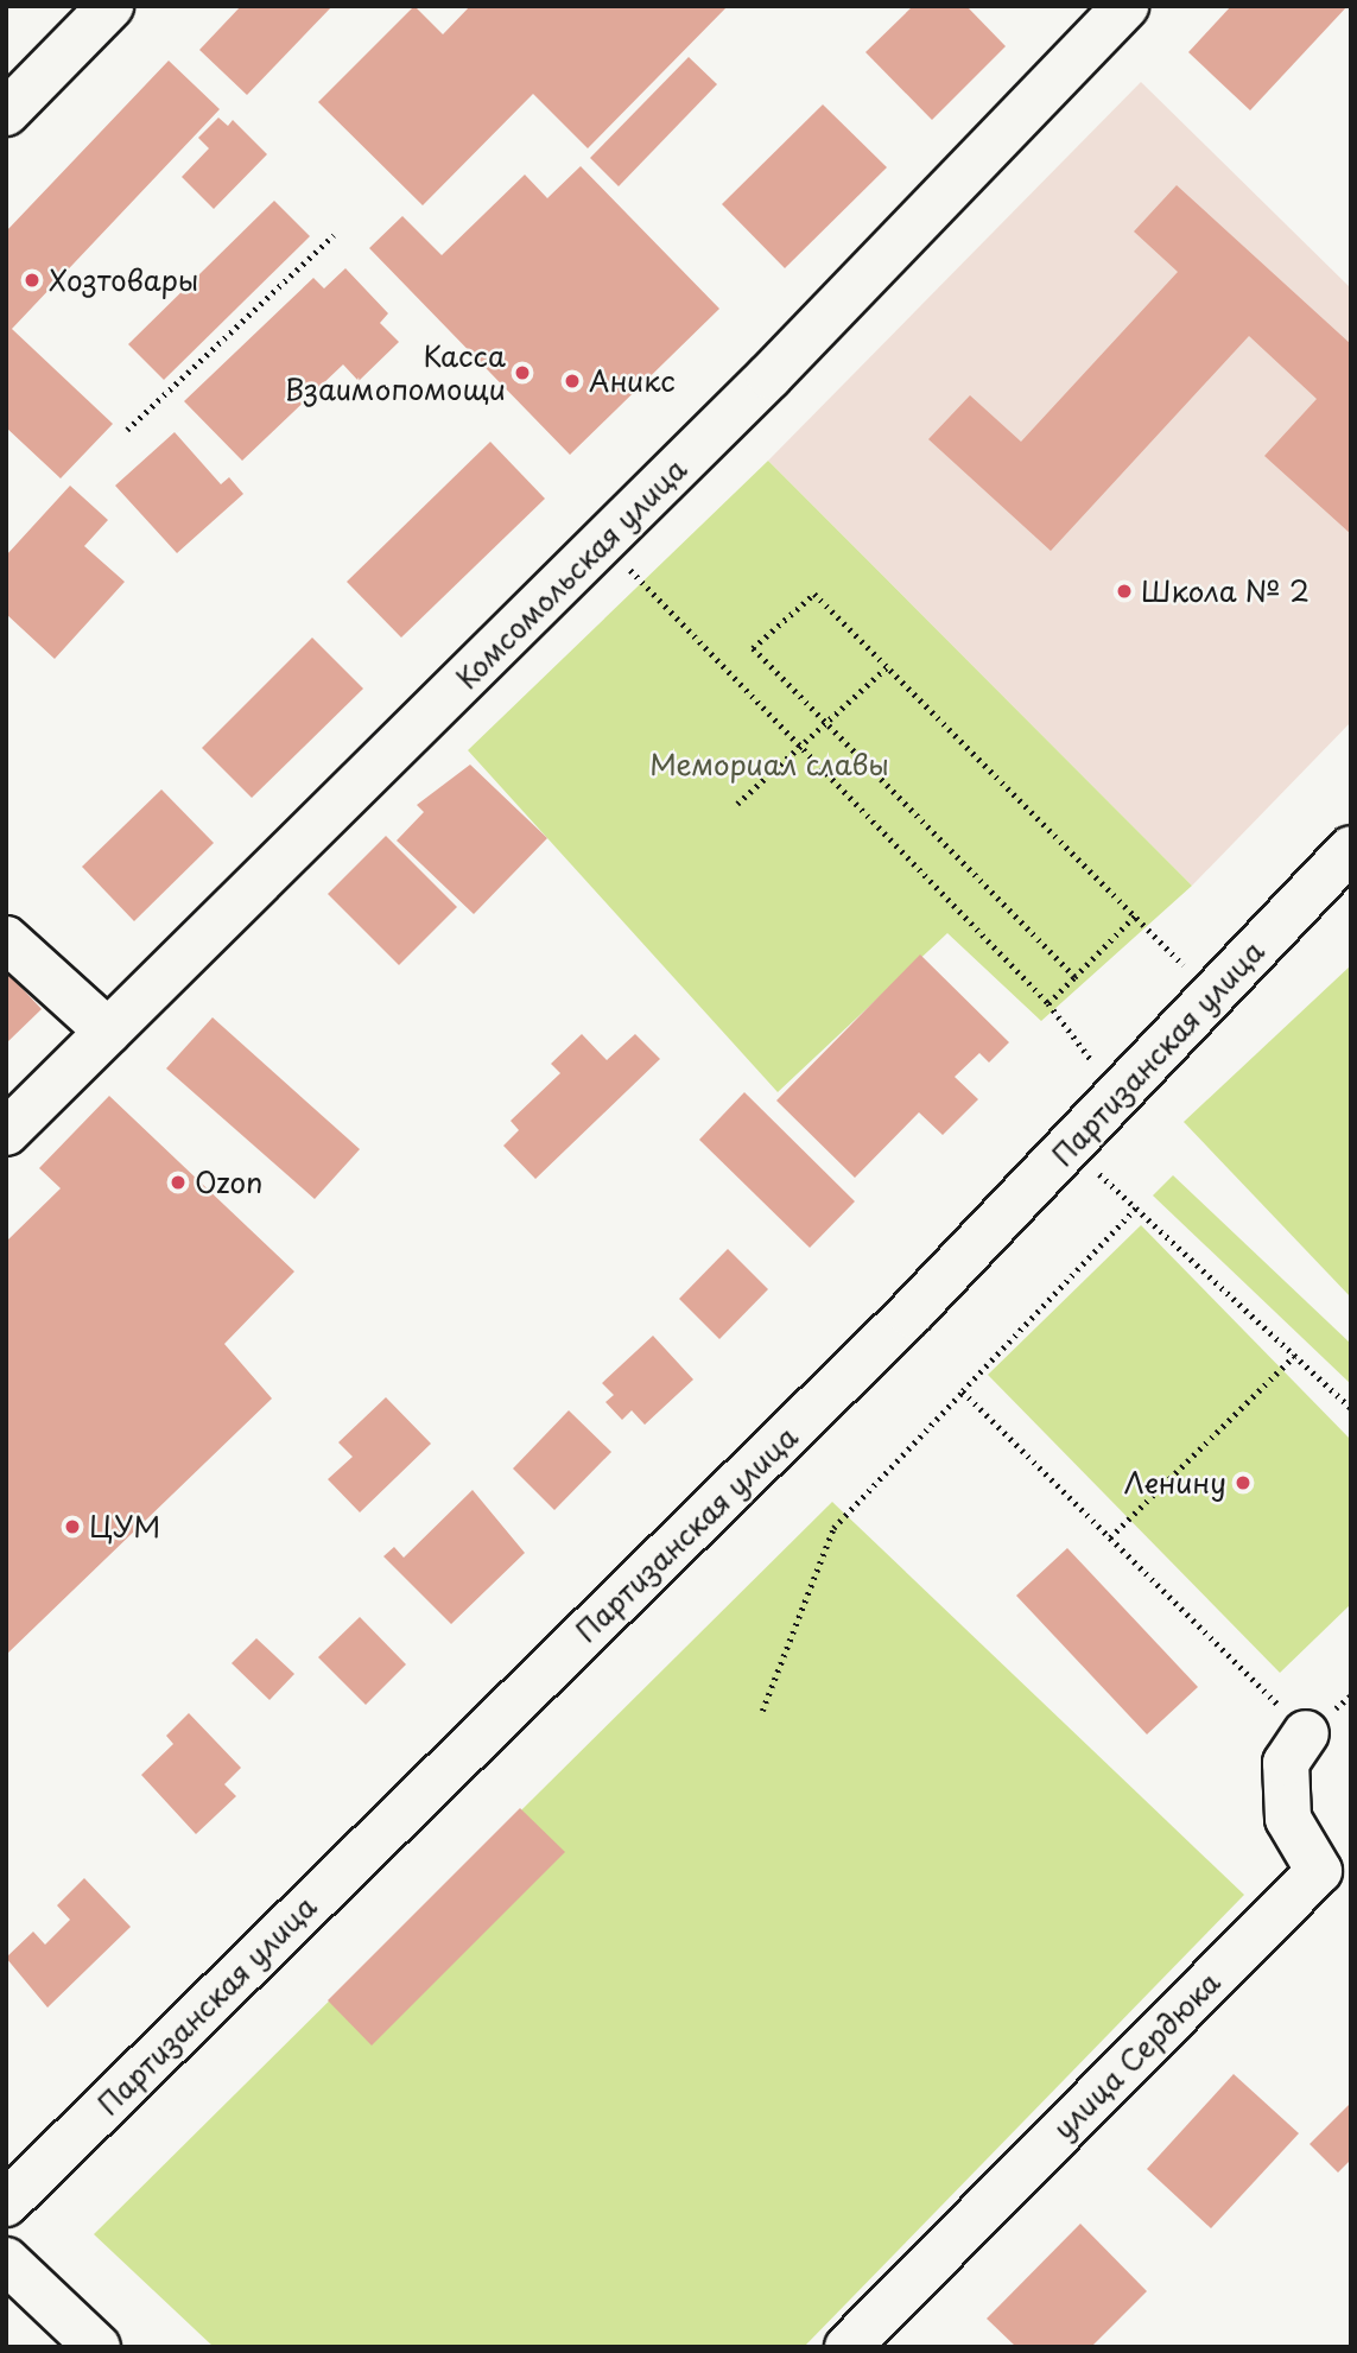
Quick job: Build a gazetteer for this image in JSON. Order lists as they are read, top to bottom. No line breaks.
{"streets":{"street":["Комсомольская улица","Партизанская улица","улица Сердюка"]},"parks":["Мемориал славы"],"places":["Хозтовары","Касса Взаимопомощи","Аникс","Школа № 2","Ozon","Ленину","ЦУМ"]}
